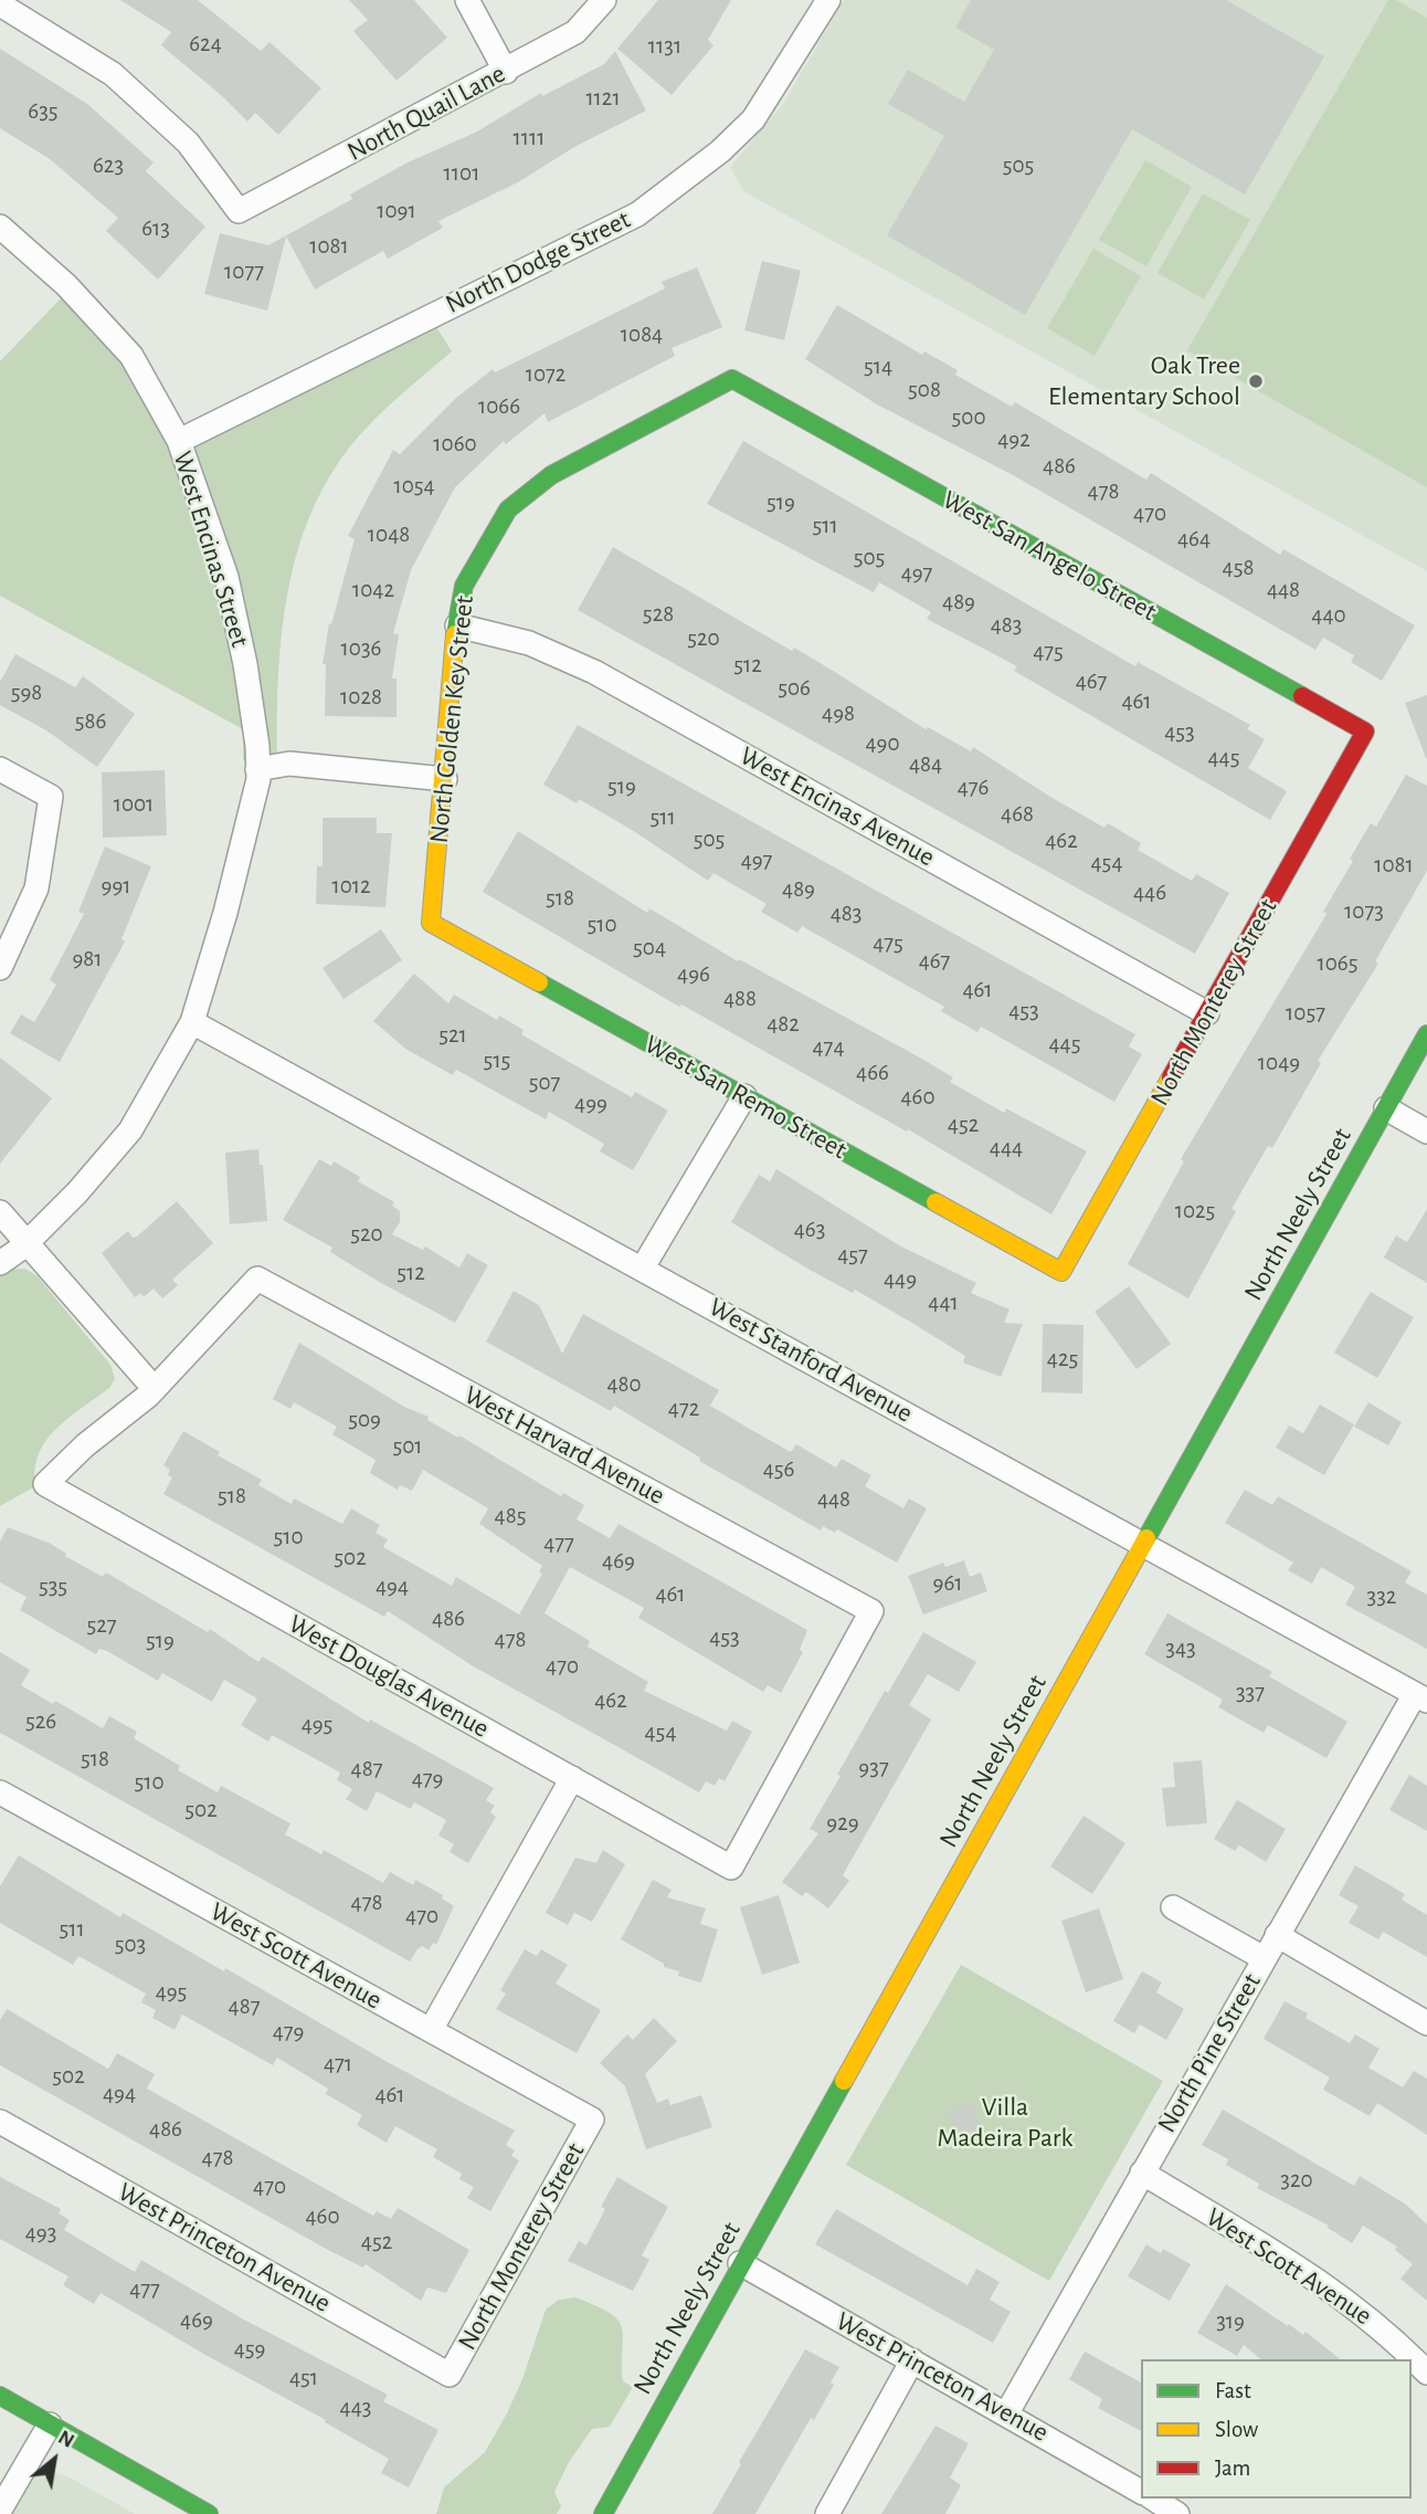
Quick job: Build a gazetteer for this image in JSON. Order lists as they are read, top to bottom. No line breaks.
{"streets":{"street":["North Quail Lane","North Dodge Street","West Encinas Street","West San Angelo Street","North Golden Key Street","West Encinas Avenue","North Monterey Street","West San Remo Street","North Neely Street","West Stanford Avenue","West Harvard Avenue","West Douglas Avenue","West Scott Avenue","North Pine Street","West Princeton Avenue"]},"crossings":[["North Dodge Street","West Encinas Street"],["West Encinas Street","West Stanford Avenue"],["West San Angelo Street","North Golden Key Street"],["West San Angelo Street","North Monterey Street"],["North Golden Key Street","West Encinas Avenue"],["North Golden Key Street","West San Remo Street"],["West Encinas Avenue","North Monterey Street"],["North Monterey Street","West San Remo Street"],["North Monterey Street","West Scott Avenue"],["North Monterey Street","West Princeton Avenue"],["North Neely Street","West Stanford Avenue"],["North Neely Street","West Princeton Avenue"],["West Stanford Avenue","North Pine Street"],["West Harvard Avenue","West Douglas Avenue"],["West Scott Avenue","North Pine Street"],["North Pine Street","West Princeton Avenue"]],"parks":["Villa Madeira Park"],"places":["Oak Tree Elementary School"],"house_numbers":["624","1131","1121","635","1111","623","505","1101","1091","613","1081","1077","1084","514","1072","508","1066","500","492","1060","486","1054","478","519","470","511","1048","464","505","458","497","1042","448","489","528","440","483","520","1036","475","512","467","506","598","1028","461","498","586","453","490","445","484","519","476","1001","468","511","505","462","497","454","1081","991","1012","489","446","518","1073","483","510","475","504","981","467","1065","496","461","488","453","1057","482","521","445","474","515","1049","466","507","460","499","452","444","1025","463","520","457","512","449","441","425","480","472","509","501","456","518","448","485","510","477","502","469","961","535","494","461","332","486","527","453","478","519","343","470","337","462","526","495","454","518","937","487","479","510","502","929","478","470","511","503","495","487","479","471","502","494","461","486","478","320","470","460","493","452","477","469","319","459","451","443"],"legend":["Fast","Slow","Jam"],"north":"top right"}
